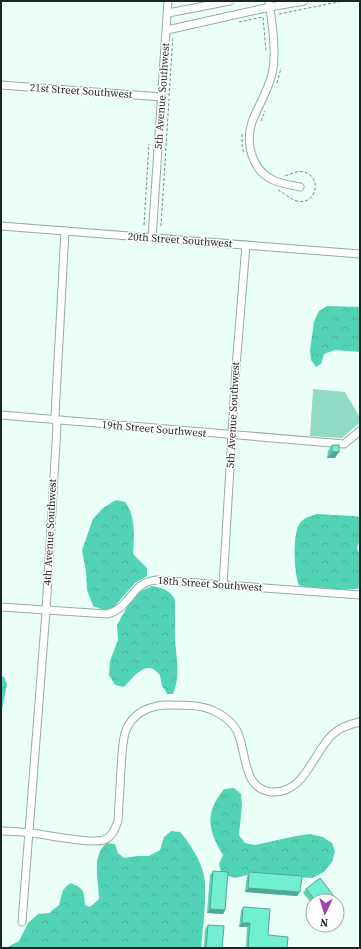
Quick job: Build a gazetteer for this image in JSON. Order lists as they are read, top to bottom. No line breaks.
{"streets":{"street":["21st Street Southwest","5th Avenue Southwest","20th Street Southwest","19th Street Southwest","4th Avenue Southwest","18th Street Southwest"]},"crossings":[["21st Street Southwest","5th Avenue Southwest"],["5th Avenue Southwest","20th Street Southwest"],["5th Avenue Southwest","19th Street Southwest"],["5th Avenue Southwest","18th Street Southwest"],["20th Street Southwest","4th Avenue Southwest"],["19th Street Southwest","4th Avenue Southwest"],["4th Avenue Southwest","18th Street Southwest"]],"north":"bottom"}
